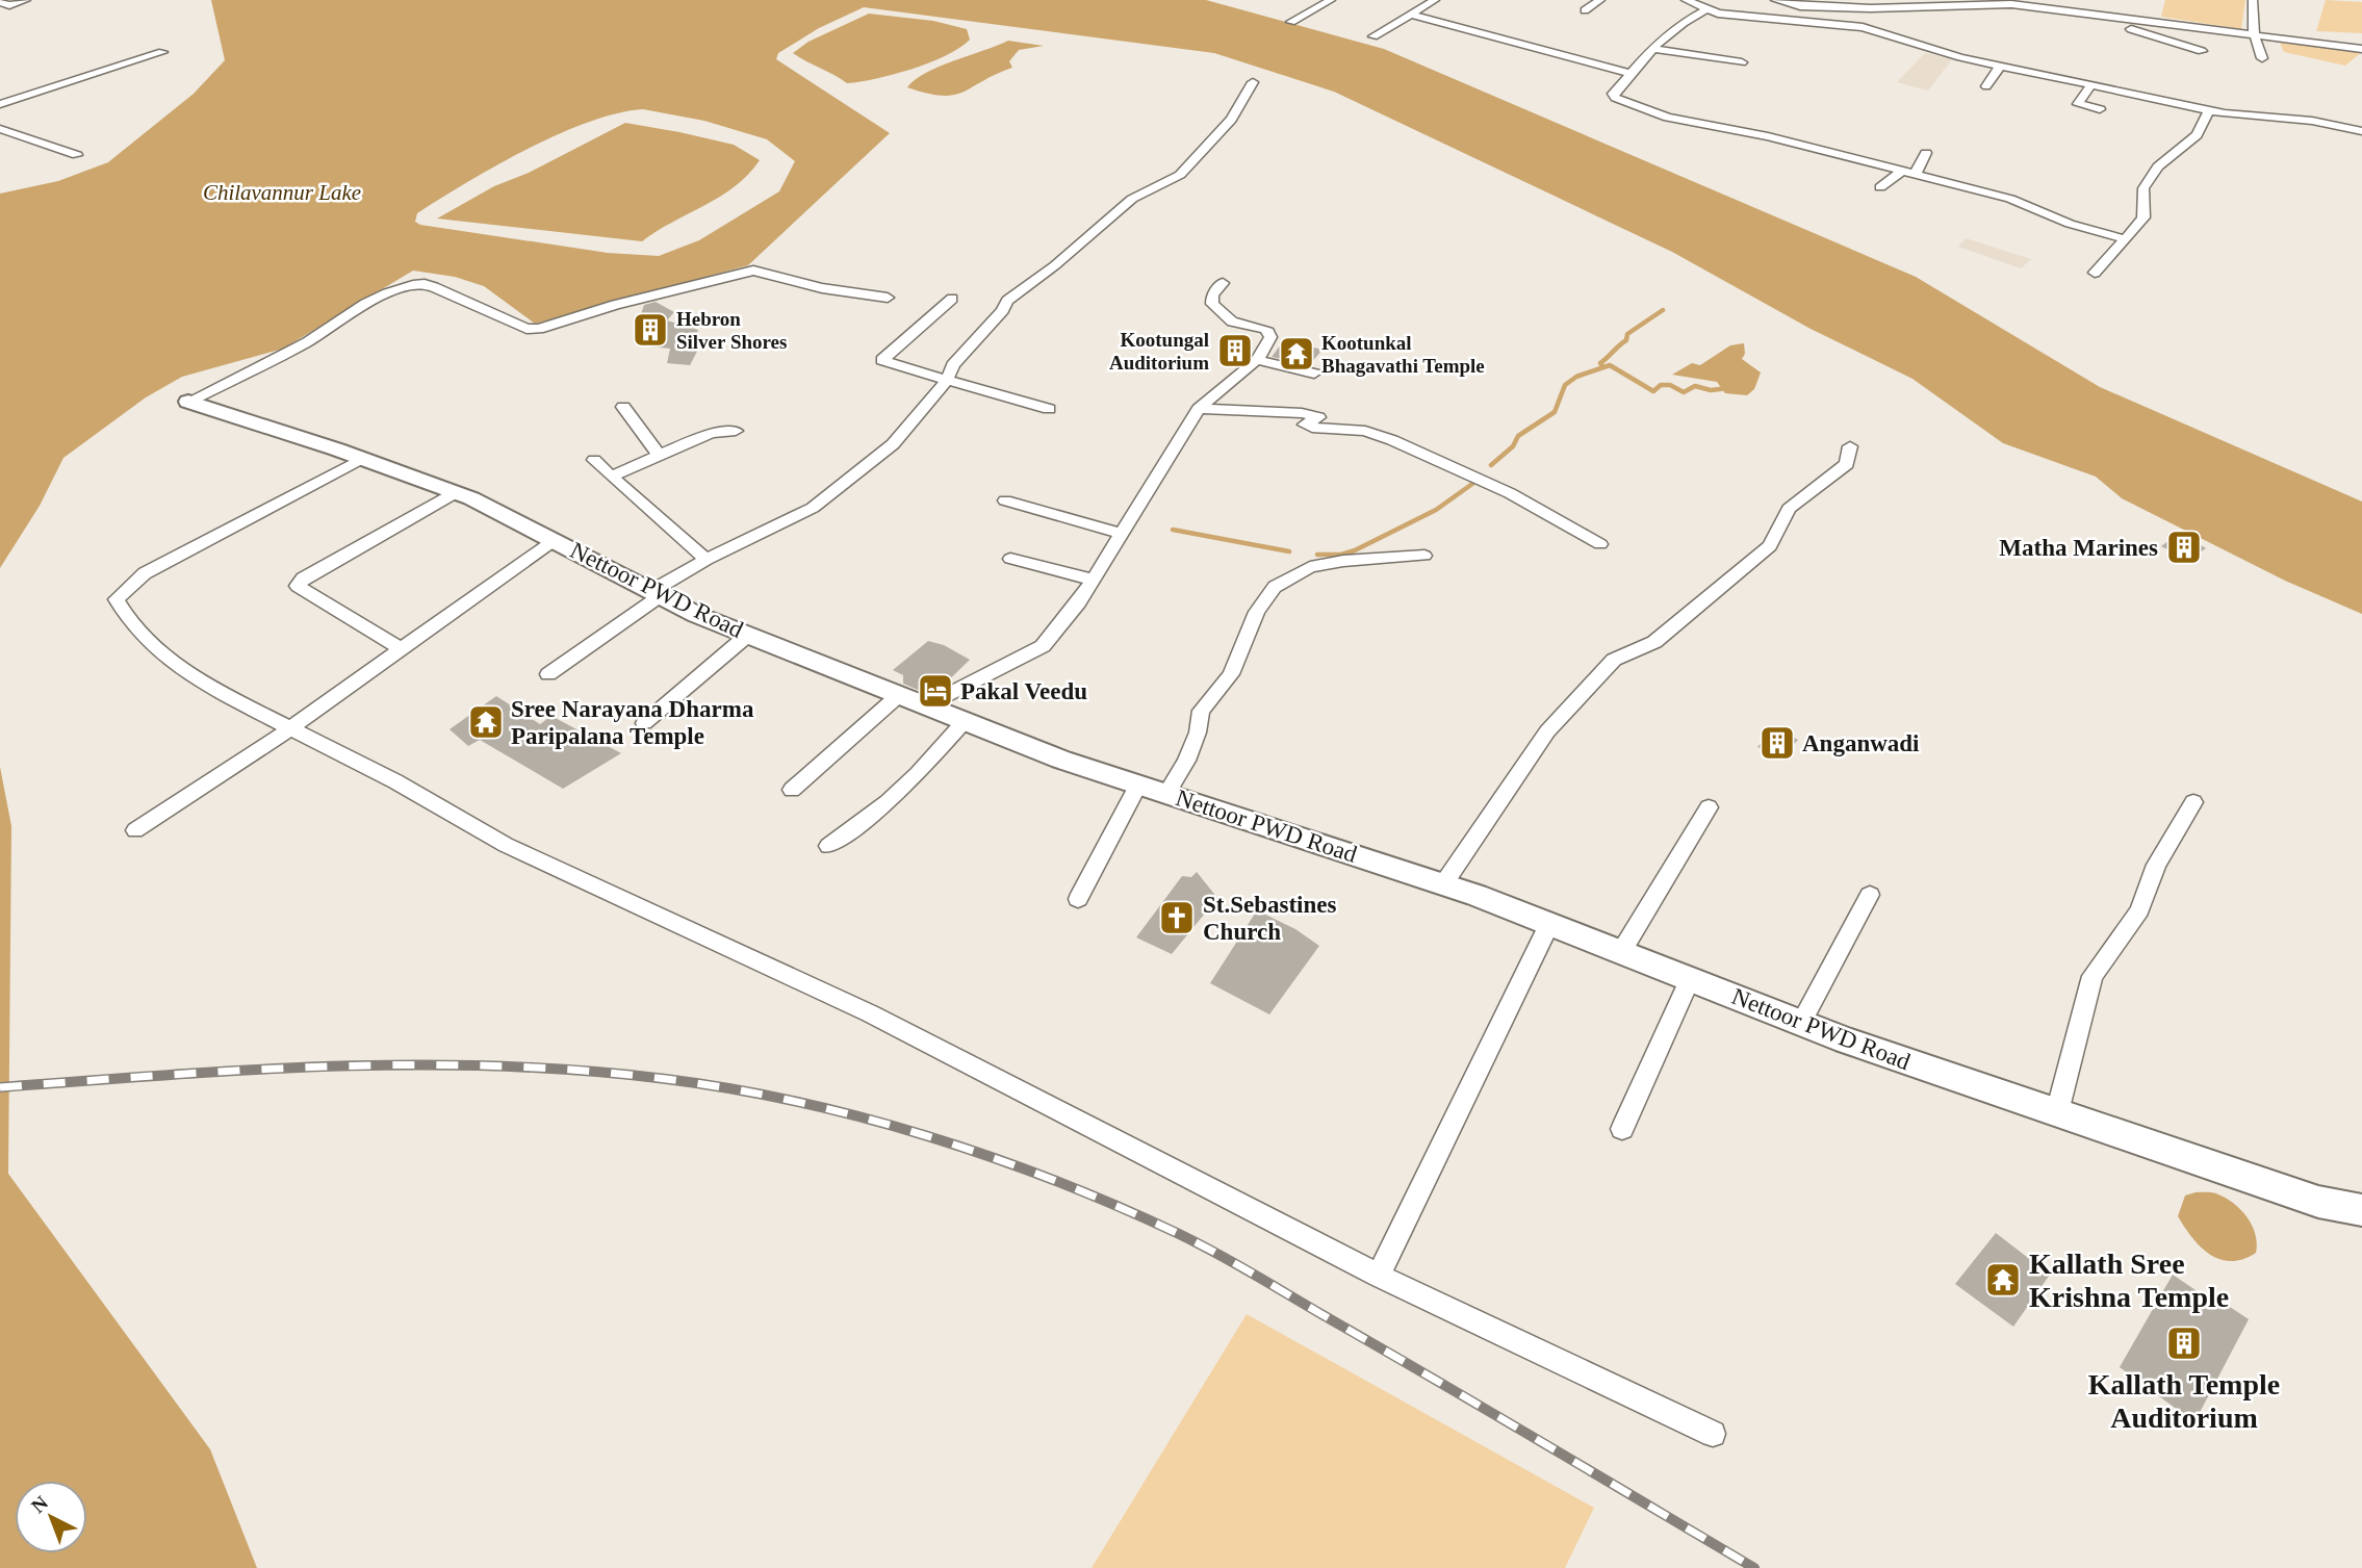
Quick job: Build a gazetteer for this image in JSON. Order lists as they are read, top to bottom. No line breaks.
{"streets":{"street":["Nettoor PWD Road"]},"water":["Chilavannur Lake"],"places":{"building":["Hebron Silver Shores","Kootungal Auditorium","Matha Marines","Anganwadi","Kallath Temple Auditorium"],"temple":["Kootunkal Bhagavathi Temple","Sree Narayana Dharma Paripalana Temple","Kallath Sree Krishna Temple"],"hotel":["Pakal Veedu"],"church":["St.Sebastines Church"]},"north":"top left"}
